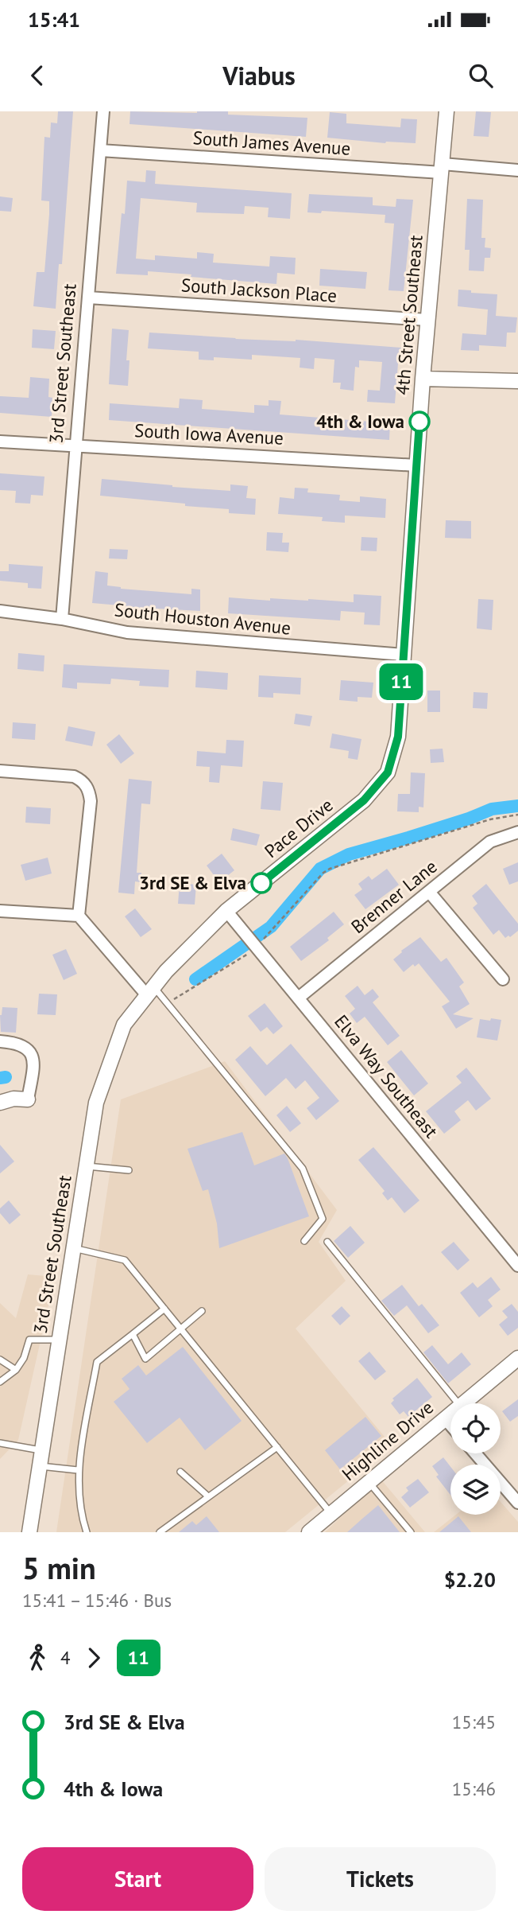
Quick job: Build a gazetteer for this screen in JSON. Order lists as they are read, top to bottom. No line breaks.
{"streets":{"street":["South James Avenue","South Jackson Place","4th Street Southeast","3rd Street Southeast","South Iowa Avenue","South Houston Avenue","Pace Drive","Brenner Lane","Elva Way Southeast","Highline Drive"]},"crossings":[["South James Avenue","4th Street Southeast"],["South James Avenue","3rd Street Southeast"],["South Jackson Place","4th Street Southeast"],["South Jackson Place","3rd Street Southeast"],["4th Street Southeast","South Iowa Avenue"],["4th Street Southeast","South Houston Avenue"],["4th Street Southeast","Pace Drive"],["3rd Street Southeast","South Iowa Avenue"],["3rd Street Southeast","South Houston Avenue"],["3rd Street Southeast","Pace Drive"],["South Houston Avenue","Pace Drive"],["Pace Drive","Elva Way Southeast"],["Brenner Lane","Elva Way Southeast"]],"places":["4th & Iowa","3rd SE & Elva"],"lines":["bus line 11"],"page":{"status":"15:41","header":"Viabus","on_map":"11","heading":["5 min","15:41 – 15:46 · Bus","$2.20"],"legs":["4","11"],"list":[{"name":"3rd SE & Elva","value":"15:45"},{"name":"4th & Iowa","value":"15:46"}],"buttons":["Start","Tickets"]}}
